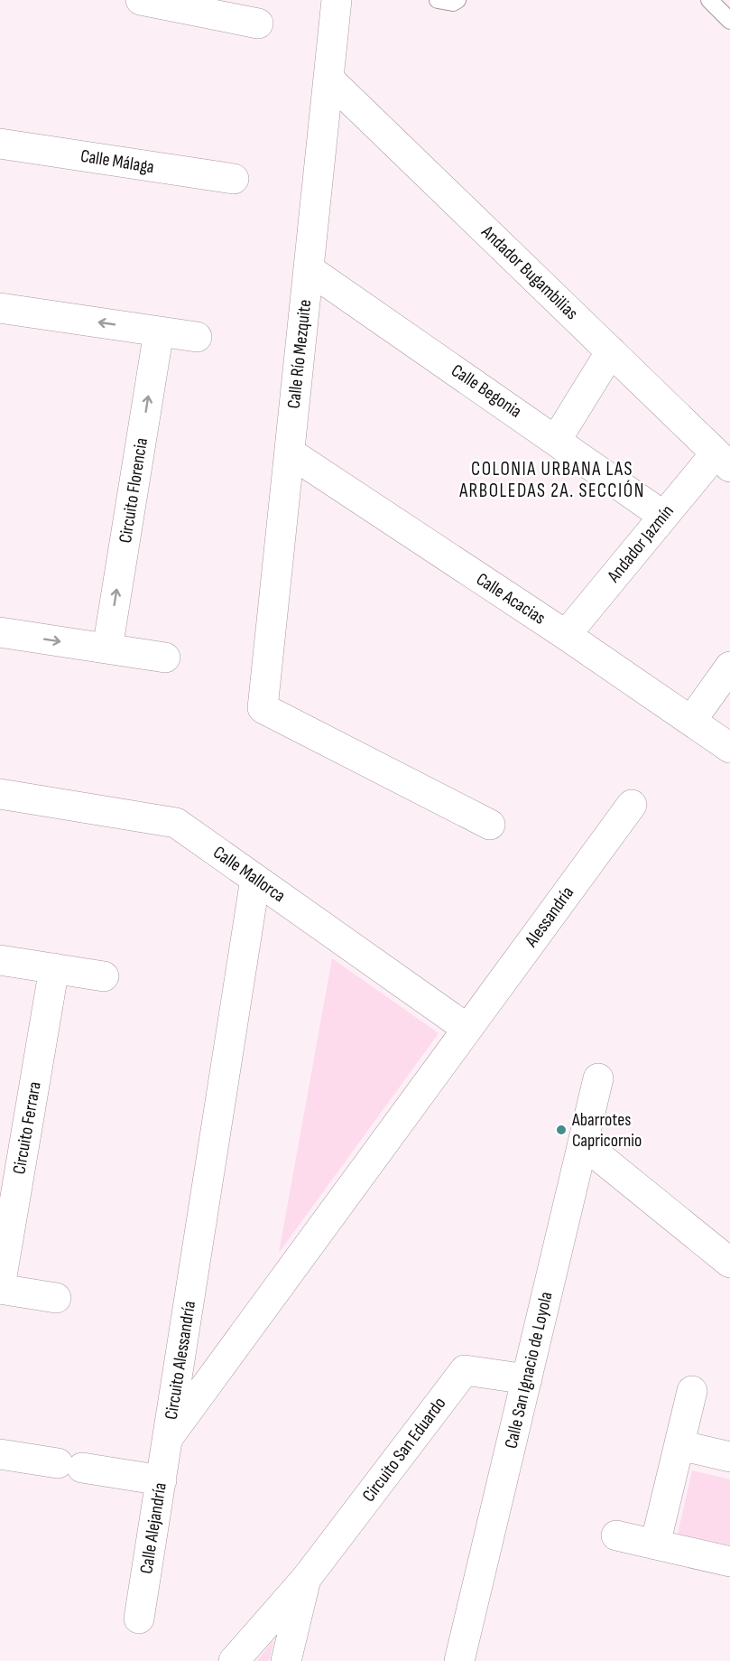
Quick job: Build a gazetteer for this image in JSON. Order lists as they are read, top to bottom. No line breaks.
{"streets":{"street":["Calle Málaga","Andador Bugambilias","Calle Río Mezquite","Calle Begonia","Circuito Florencia","Andador Jazmín","Calle Acacias","Calle Mallorca","Alessandría","Circuito Ferrara","Circuito Alessandría","Calle San Ignacio de Loyola","Circuito San Eduardo","Calle Alejandría"]},"crossings":[["Andador Bugambilias","Calle Río Mezquite"],["Andador Bugambilias","Andador Jazmín"],["Calle Río Mezquite","Calle Begonia"],["Calle Río Mezquite","Calle Acacias"],["Calle Begonia","Andador Jazmín"],["Andador Jazmín","Calle Acacias"],["Calle Mallorca","Alessandría"],["Calle Mallorca","Circuito Alessandría"],["Alessandría","Circuito Alessandría"],["Circuito Alessandría","Calle Alejandría"],["Calle San Ignacio de Loyola","Circuito San Eduardo"]],"one_way":["Circuito Florencia"],"districts":["COLONIA URBANA LAS ARBOLEDAS 2A. SECCIÓN"],"places":["Abarrotes Capricornio"]}
